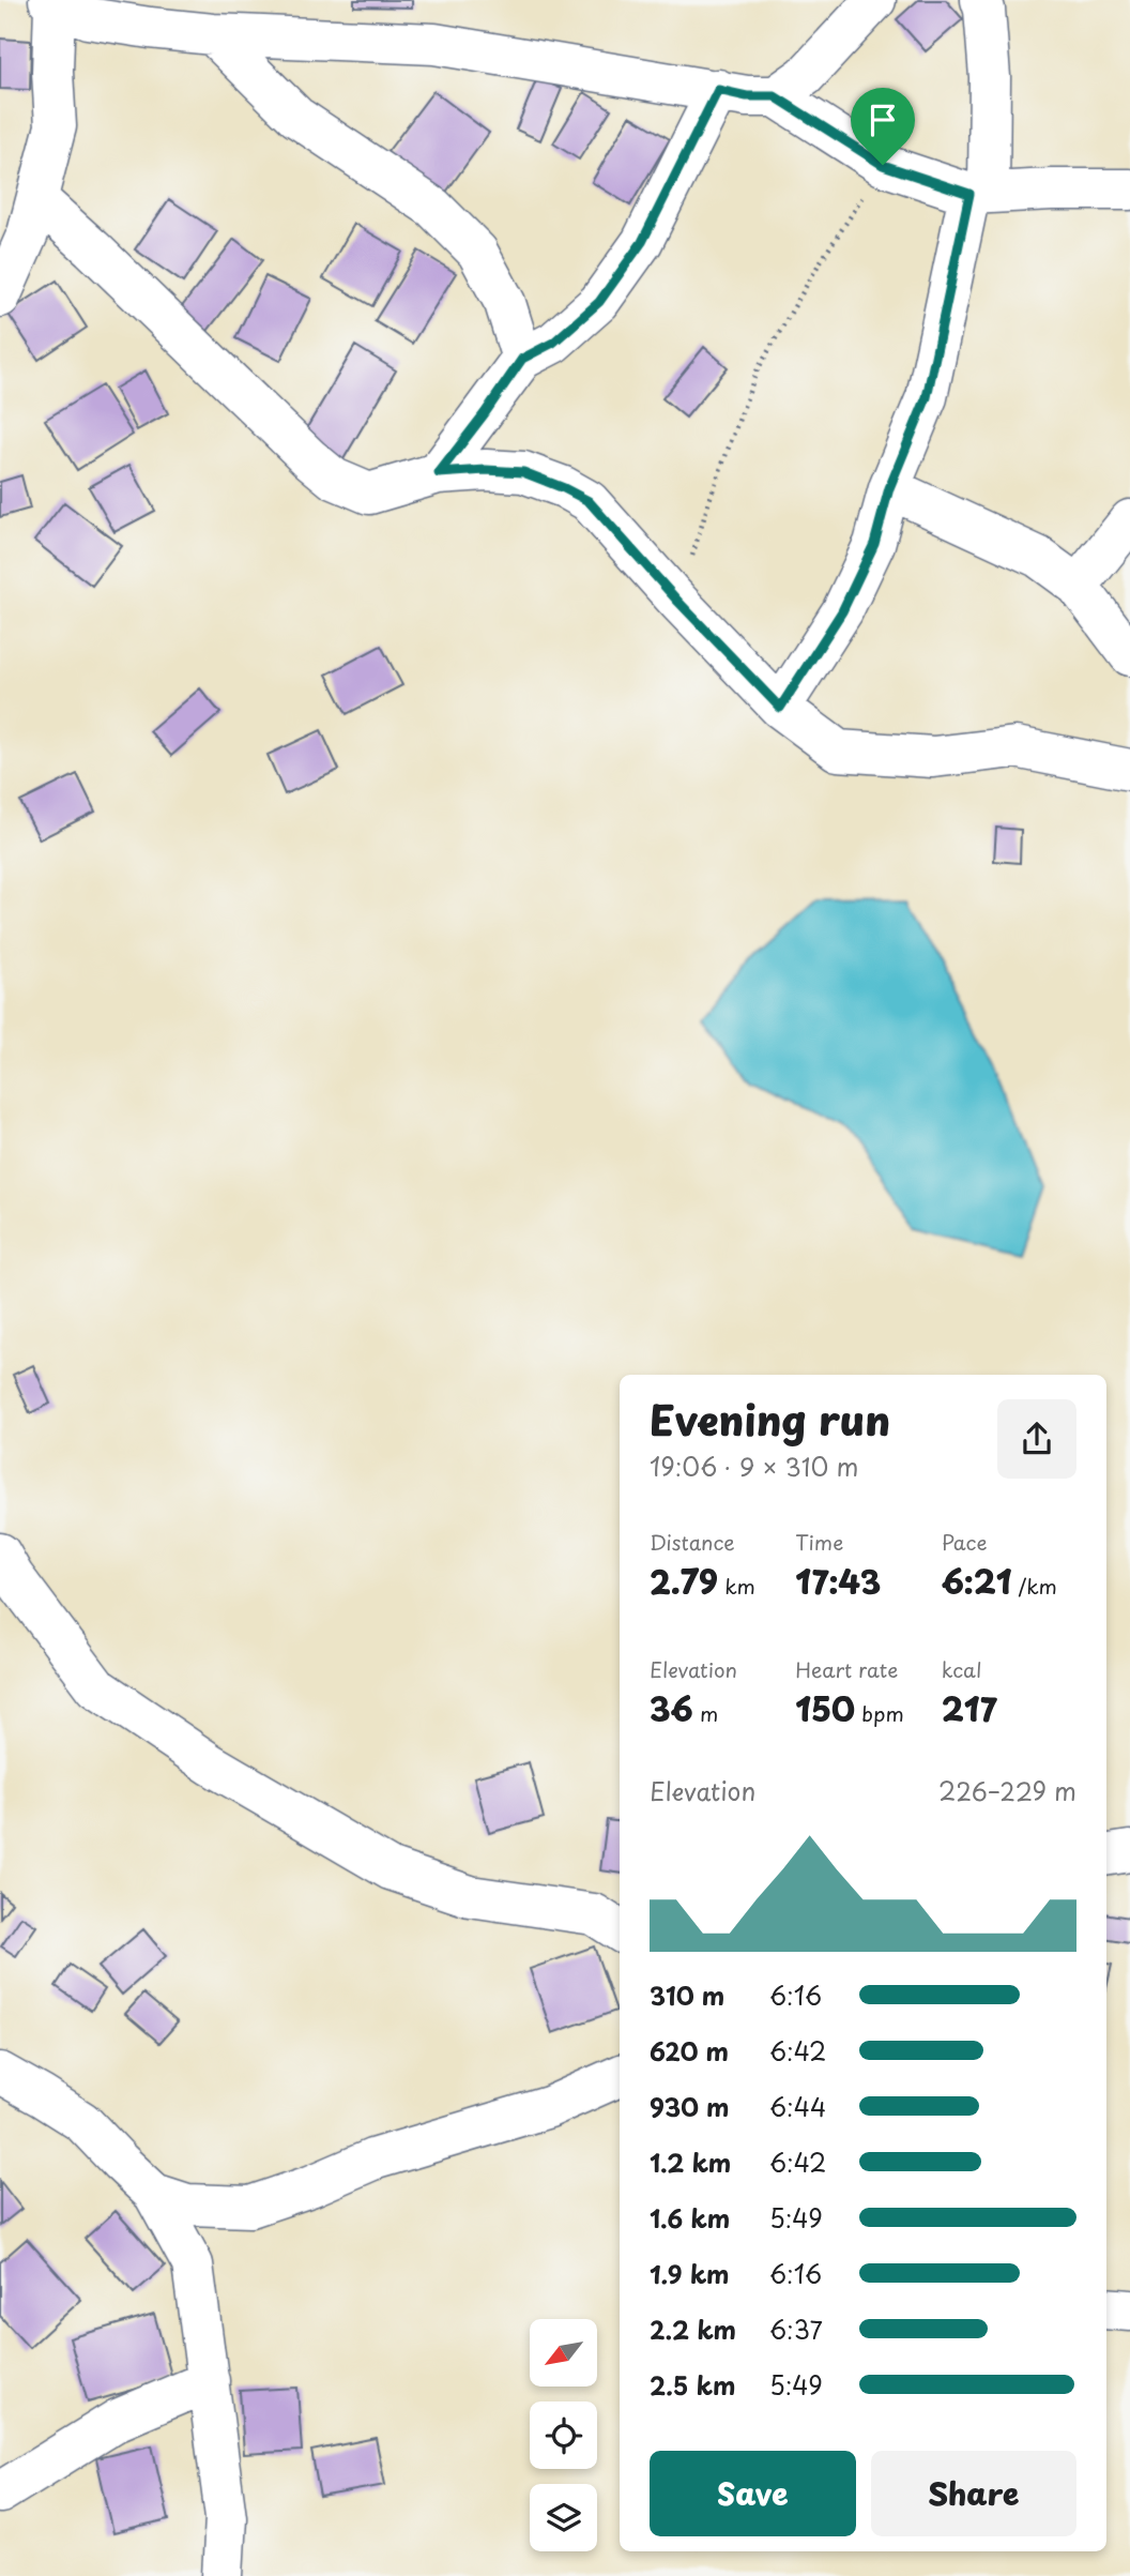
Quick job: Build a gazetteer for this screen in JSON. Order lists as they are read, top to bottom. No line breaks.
{"north":"bottom left","page":{"heading":["Evening run","19:06 · 9 × 310 m"],"stats":[["Distance","2.79 km"],["Time","17:43"],["Pace","6:21 /km"],["Elevation","36 m"],["Heart rate","150 bpm"],["kcal","217"]],"chart":["Elevation","226–229 m"],"list":[{"name":"310 m","note":"6:16"},{"name":"620 m","note":"6:42"},{"name":"930 m","note":"6:44"},{"name":"1.2 km","note":"6:42"},{"name":"1.6 km","note":"5:49"},{"name":"1.9 km","note":"6:16"},{"name":"2.2 km","note":"6:37"},{"name":"2.5 km","note":"5:49"}],"buttons":["Save","Share"]}}
